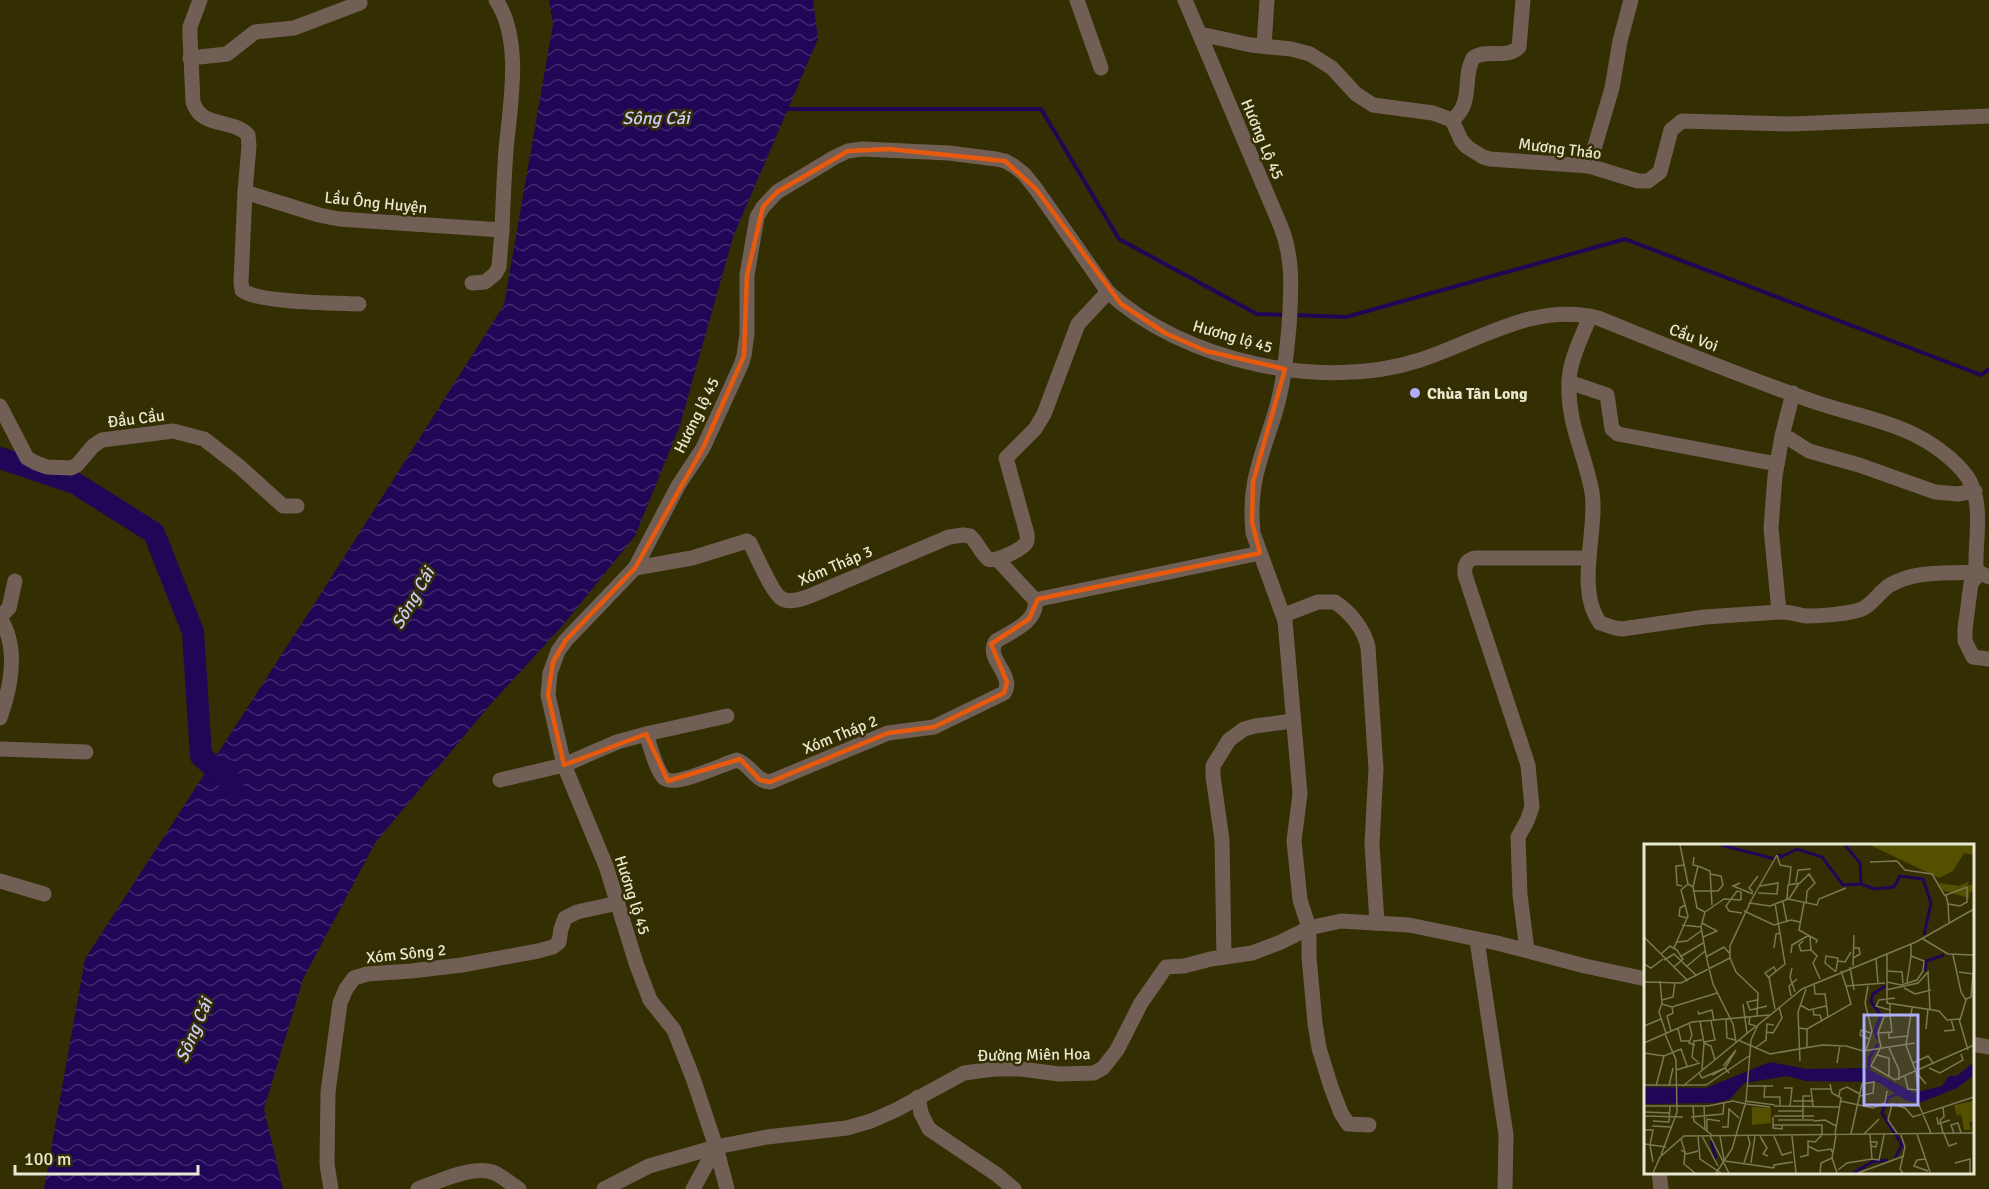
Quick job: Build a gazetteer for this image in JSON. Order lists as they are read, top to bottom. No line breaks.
{"streets":{"street":["Hương Lộ 45","Mương Tháo","Lầu Ông Huyện","Hương lộ 45","Cầu Voi","Đầu Cầu","Xóm Tháp 3","Xóm Tháp 2","Xóm Sông 2","Đường Miên Hoa"]},"crossings":[["Hương Lộ 45","Hương lộ 45"],["Hương Lộ 45","Cầu Voi"],["Hương Lộ 45","Đường Miên Hoa"],["Hương lộ 45","Cầu Voi"],["Hương lộ 45","Xóm Tháp 3"],["Hương lộ 45","Xóm Sông 2"],["Hương lộ 45","Đường Miên Hoa"],["Xóm Tháp 3","Xóm Tháp 2"]],"water":["Sông Cái"],"places":["Chùa Tân Long"],"scale_bar":"100 m"}
